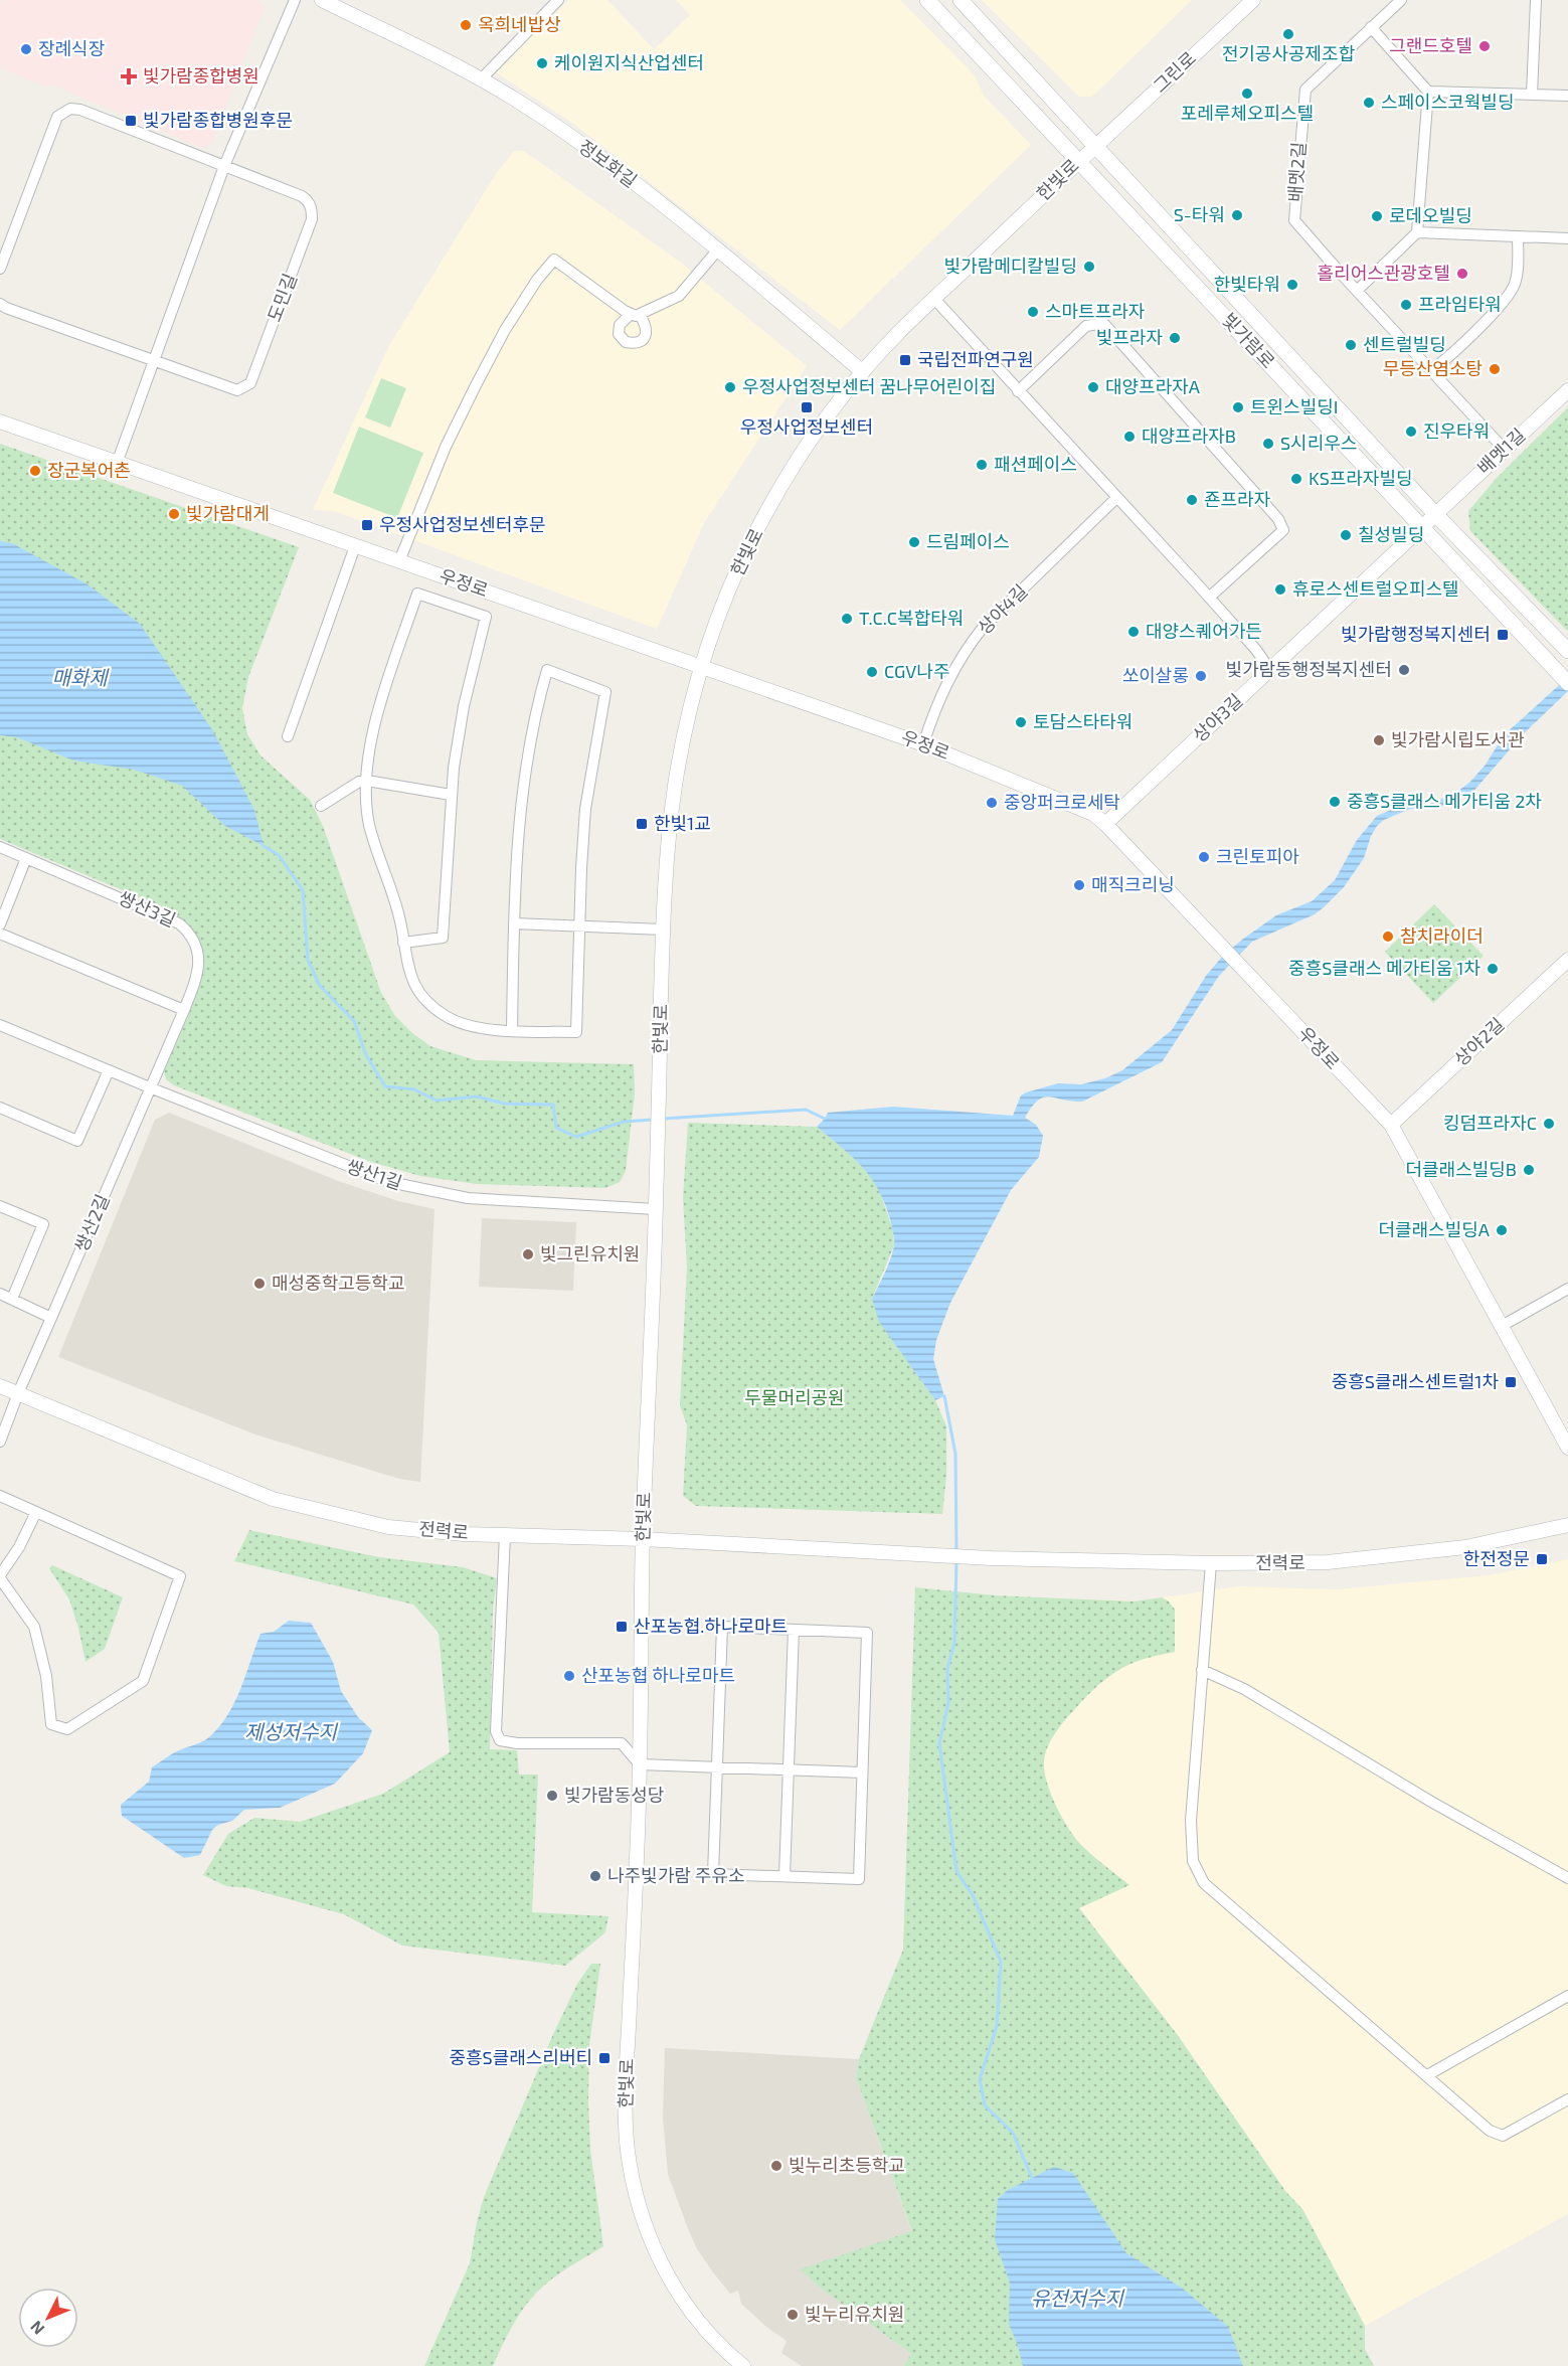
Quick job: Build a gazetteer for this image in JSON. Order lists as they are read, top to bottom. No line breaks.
{"streets":{"main road":["빛가람로"],"street":["그린로","정보화길","배멧2길","한빛로","도민길","배멧1길","우정로","상야4길","상야3길","쌍산3길","상야2길","쌍산1길","쌍산2길","전력로"]},"crossings":[["그린로","한빛로"],["그린로","빛가람로"],["정보화길","한빛로"],["배멧2길","배멧1길"],["한빛로","빛가람로"],["한빛로","우정로"],["한빛로","쌍산1길"],["한빛로","전력로"],["빛가람로","배멧1길"],["빛가람로","상야3길"],["배멧1길","상야3길"],["우정로","상야4길"],["우정로","상야3길"],["우정로","상야2길"],["쌍산3길","쌍산1길"],["쌍산3길","쌍산2길"],["쌍산1길","쌍산2길"],["쌍산2길","전력로"]],"water":["매화제","제성저수지","유전저수지"],"parks":["두물머리공원"],"places":{"other":["옥희네밥상","전기공사공제조합","그랜드호텔","장례식장","케이원지식산업센터","포레루체오피스텔","스페이스코웍빌딩","S-타워","로데오빌딩","빛가람메디칼빌딩","홀리어스관광호텔","한빛타워","프라임타워","스마트프라자","빛프라자","센트럴빌딩","무등산염소탕","우정사업정보센터 꿈나무어린이집","대양프라자A","트윈스빌딩I","진우타워","대양프라자B","S시리우스","패션페이스","장군복어촌","KS프라자빌딩","죤프라자","빛가람대게","칠성빌딩","드림페이스","휴로스센트럴오피스텔","T.C.C복합타워","대양스퀘어가든","빛가람동행정복지센터","CGV나주","쏘이살롱","토담스타타워","빛가람시립도서관","중흥S클래스 메가티움 2차","중앙퍼크로세탁","크린토피아","매직크리닝","참치라이더","중흥S클래스 메가티움 1차","킹덤프라자C","더클래스빌딩B","더클래스빌딩A","빛그린유치원","매성중학고등학교","산포농협 하나로마트","빛가람동성당","나주빛가람 주유소","빛누리초등학교","빛누리유치원"],"health":["빛가람종합병원"],"transit":["빛가람종합병원후문","국립전파연구원","우정사업정보센터","우정사업정보센터후문","빛가람행정복지센터","한빛1교","중흥S클래스센트럴1차","한전정문","산포농협.하나로마트","중흥S클래스리버티"]},"north":"bottom left"}
